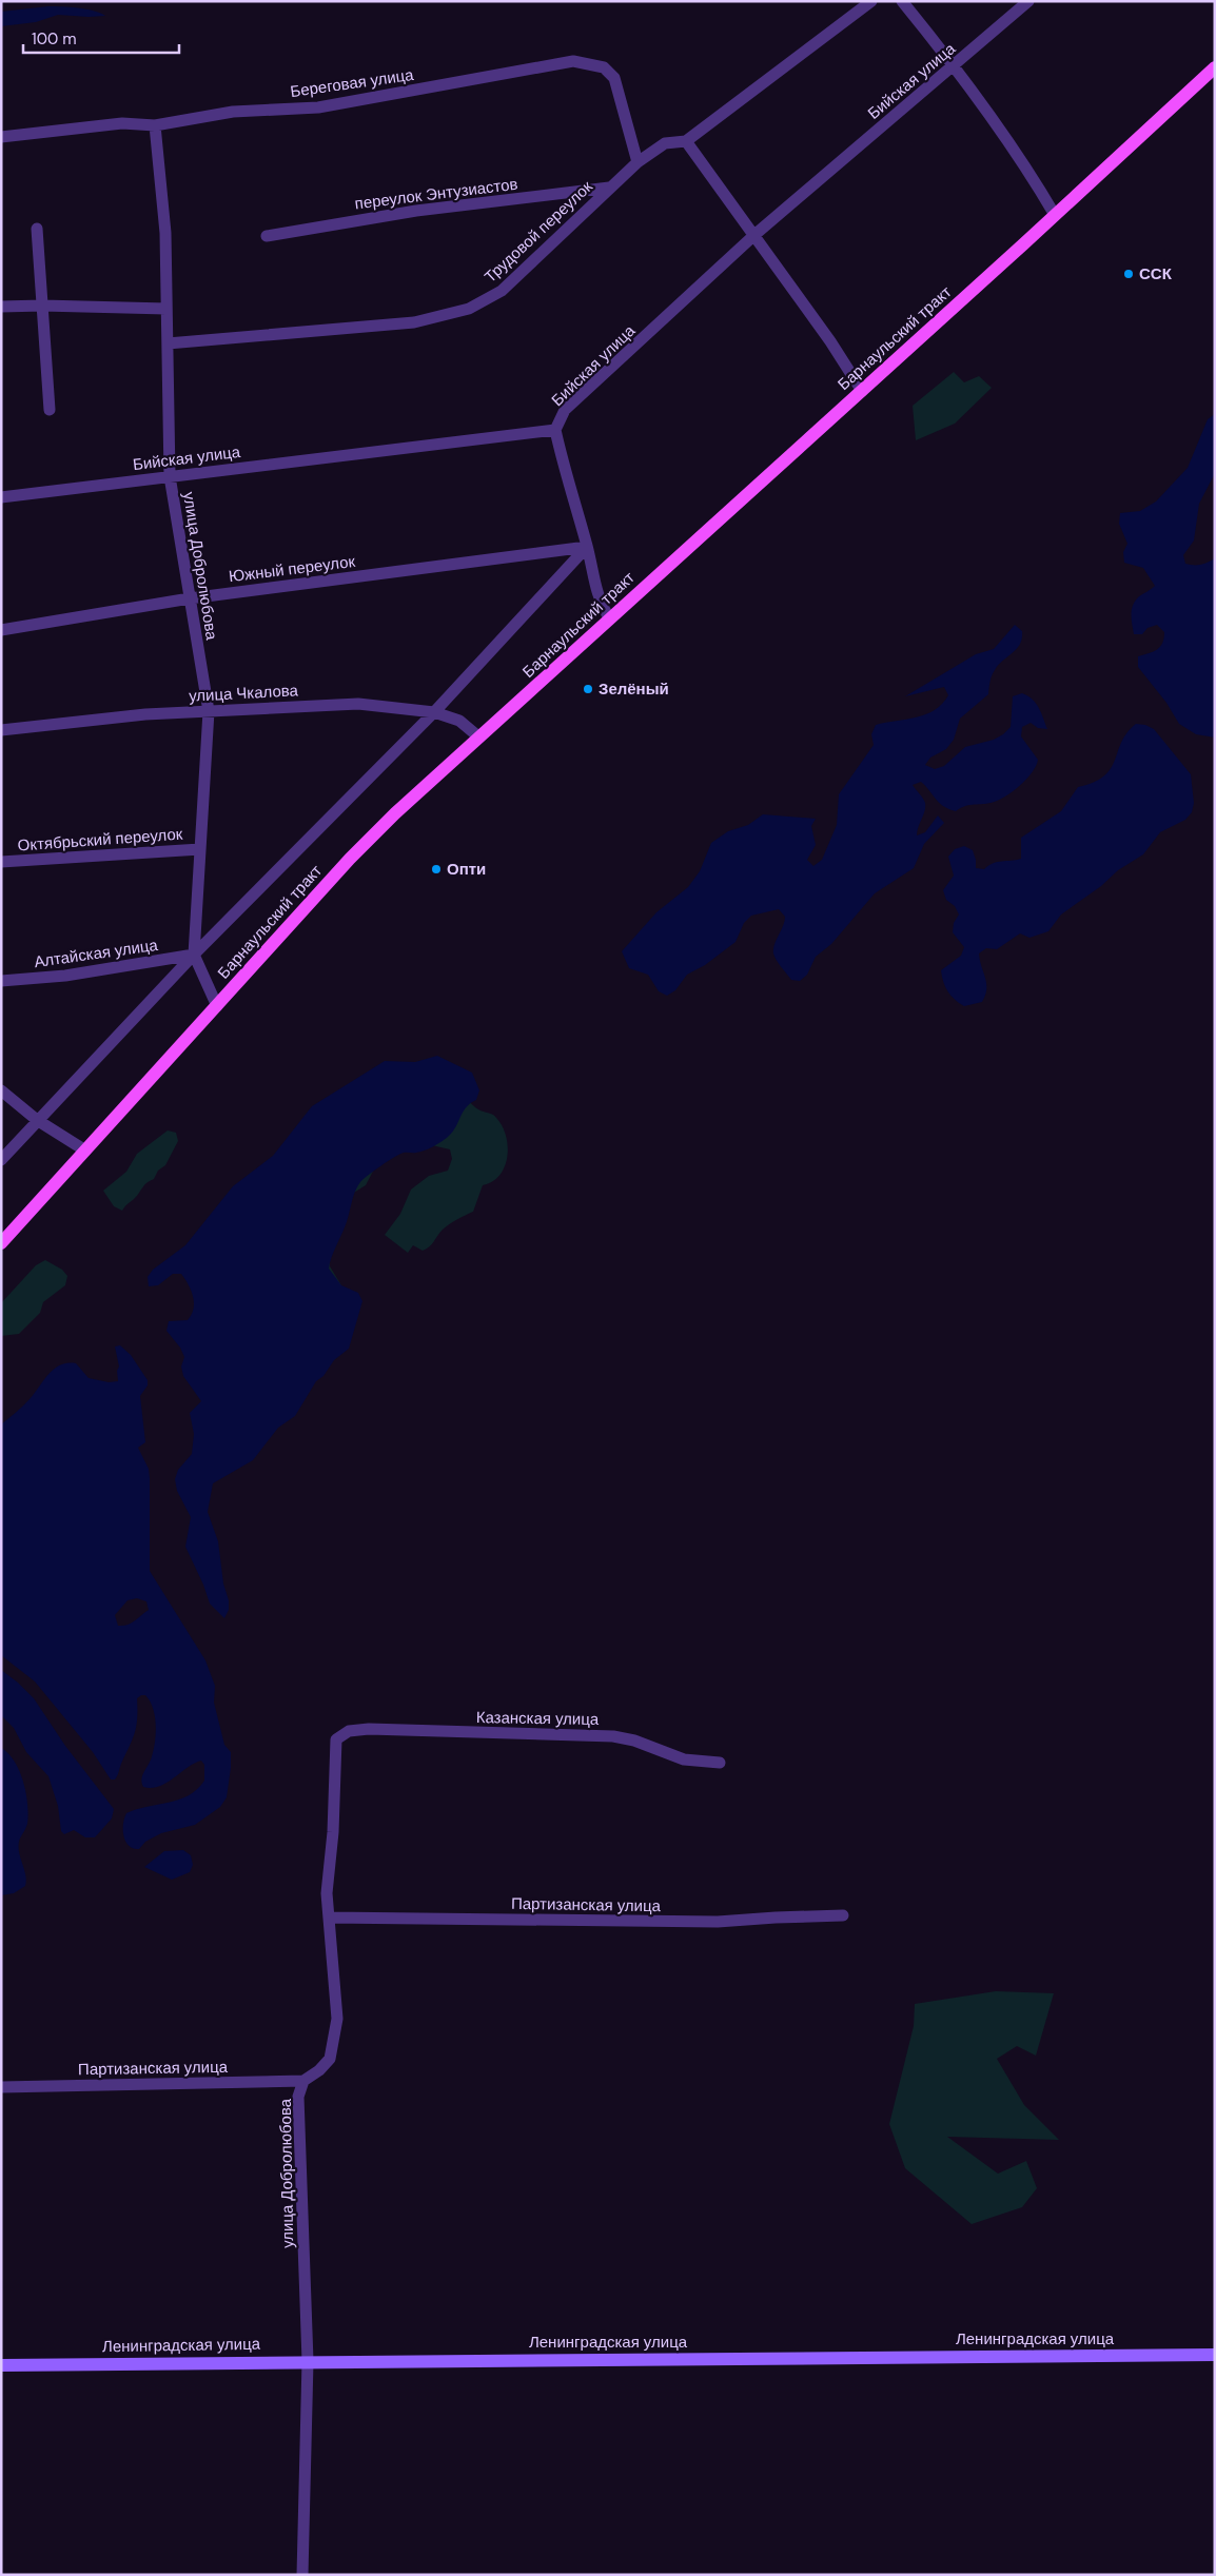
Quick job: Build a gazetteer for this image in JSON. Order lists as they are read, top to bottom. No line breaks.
{"streets":{"main road":["Барнаульский тракт"],"street":["Бийская улица","Береговая улица","переулок Энтузиастов","Трудовой переулок","улица Добролюбова","Южный переулок","улица Чкалова","Октябрьский переулок","Алтайская улица","Казанская улица","Партизанская улица","Ленинградская улица"]},"crossings":[["Бийская улица","улица Добролюбова"],["Береговая улица","Трудовой переулок"],["Береговая улица","улица Добролюбова"],["переулок Энтузиастов","Трудовой переулок"],["Трудовой переулок","улица Добролюбова"],["Барнаульский тракт","улица Добролюбова"],["Барнаульский тракт","улица Чкалова"],["улица Добролюбова","Южный переулок"],["улица Добролюбова","улица Чкалова"],["улица Добролюбова","Октябрьский переулок"],["улица Добролюбова","Алтайская улица"],["улица Добролюбова","Казанская улица"],["улица Добролюбова","Партизанская улица"],["улица Добролюбова","Ленинградская улица"]],"places":["ССК","Зелёный","Опти"],"scale_bar":"100 m"}
